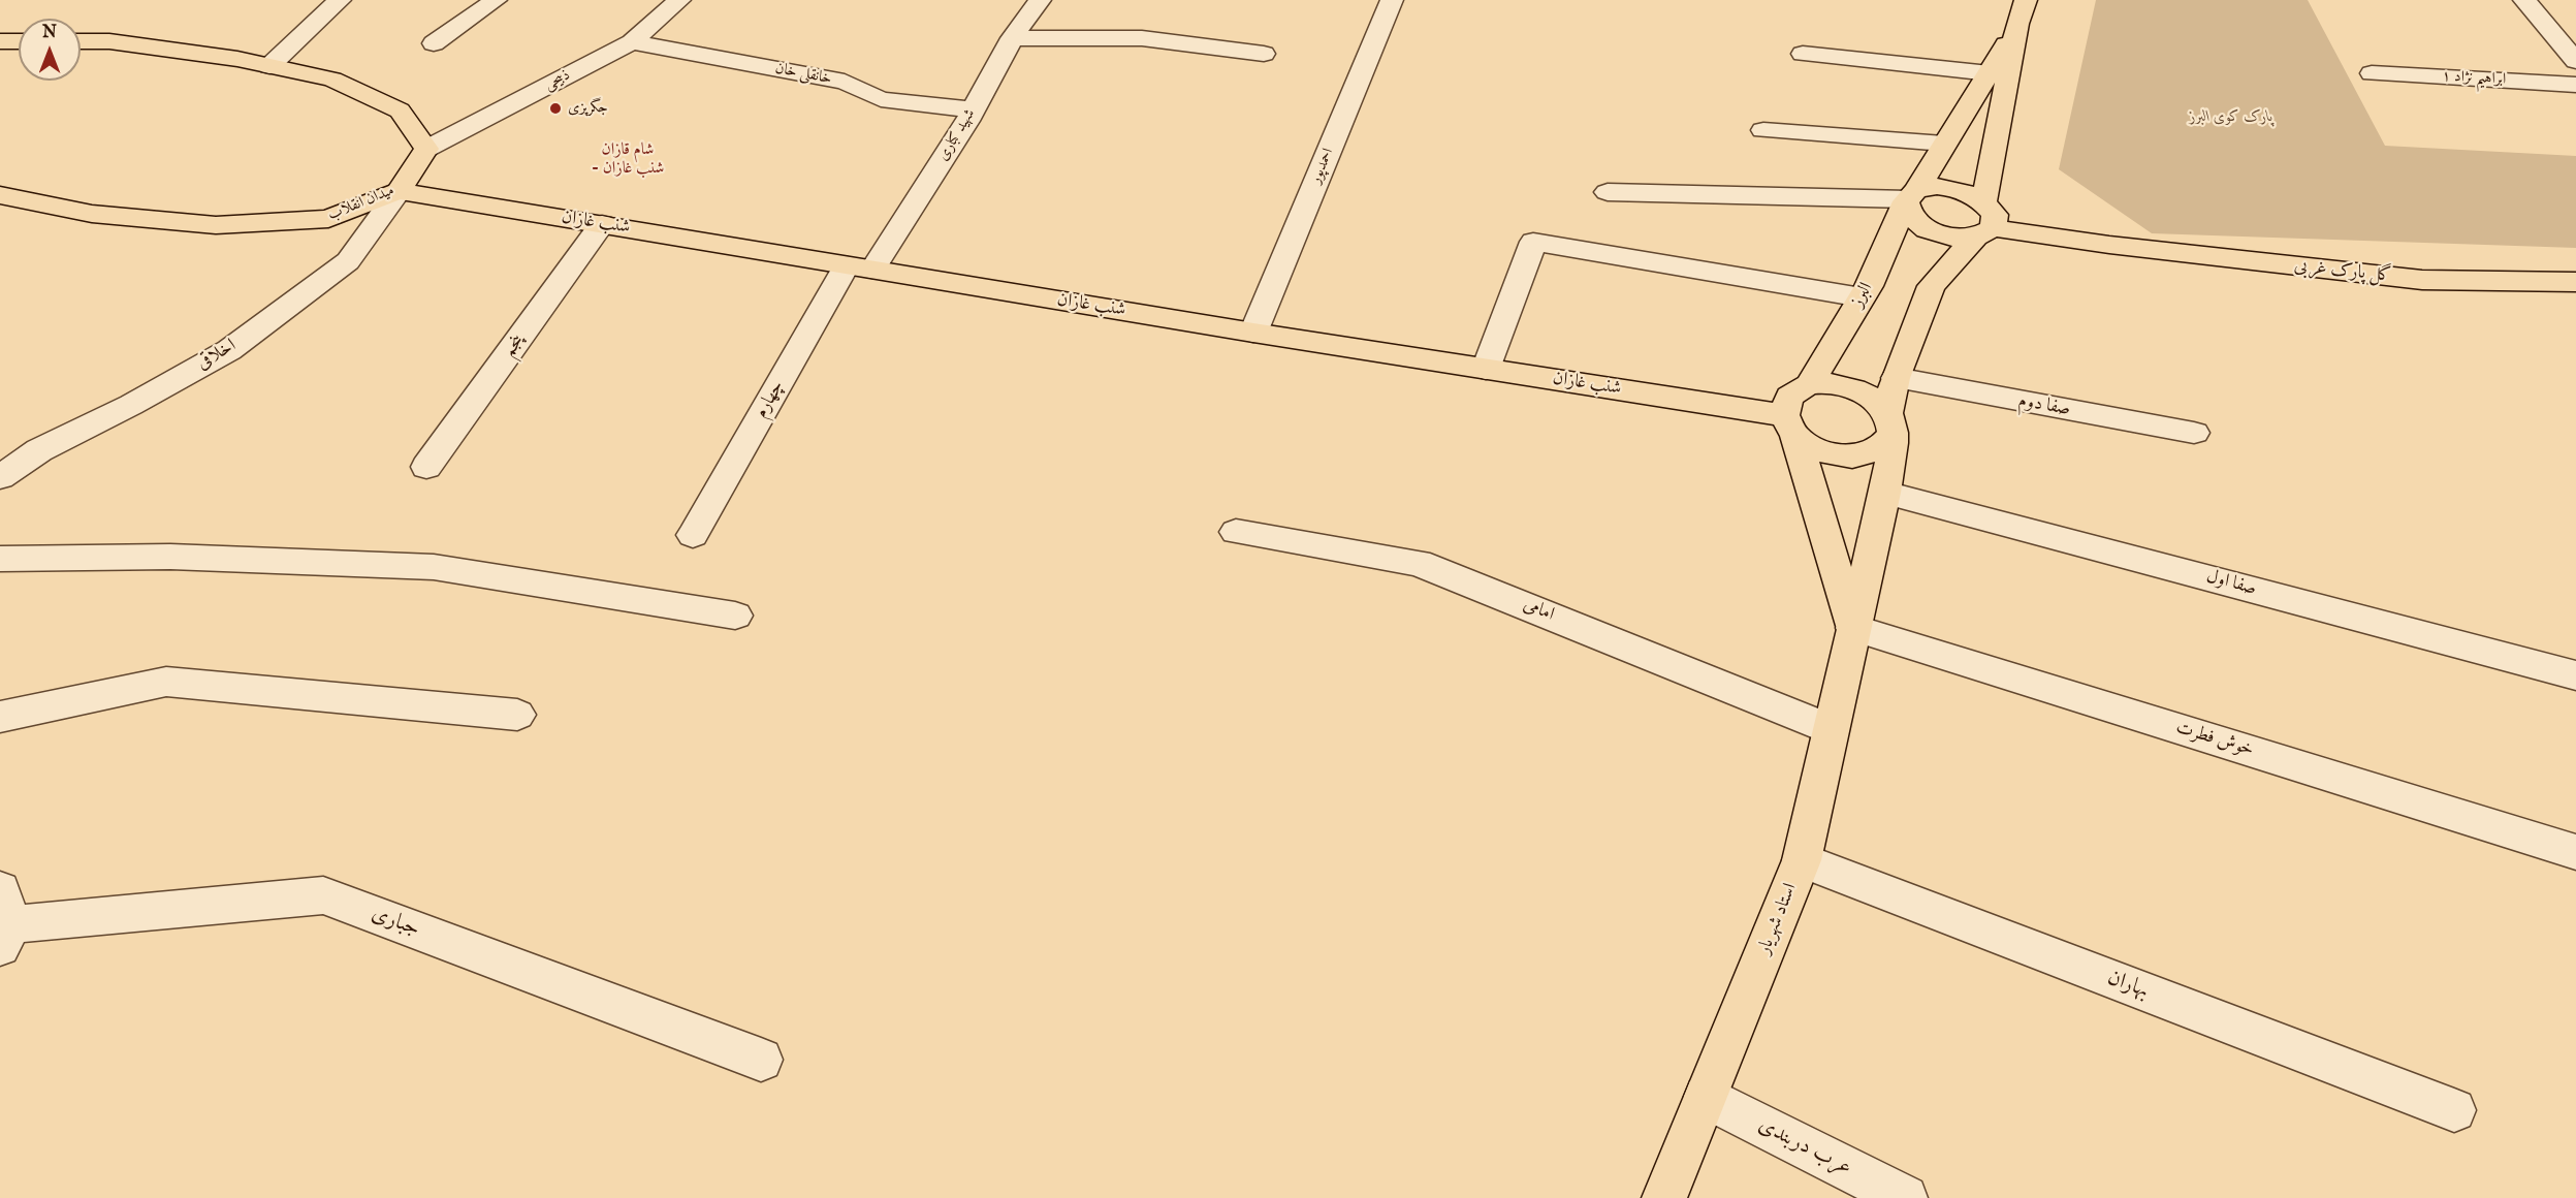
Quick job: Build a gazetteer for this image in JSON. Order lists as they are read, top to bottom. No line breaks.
{"streets":{"main road":["میدان انقلاب","شنب غازان","گل پارک غربی","البرز","استاد شهریار"],"street":["خانقلی خان","ابراهیم نژاد ۱","ذبیحی","شهید کباری","احمدپور","پنجم","اخلاقی","چهارم","صفا دوم","صفا اول","امامی","خوش فطرت","جباری","بهاران","عرب دربندی"]},"crossings":[["خانقلی خان","ذبیحی"],["خانقلی خان","شهید کباری"],["ذبیحی","میدان انقلاب"],["شهید کباری","شنب غازان"],["شهید کباری","چهارم"],["احمدپور","شنب غازان"],["میدان انقلاب","شنب غازان"],["میدان انقلاب","اخلاقی"],["شنب غازان","البرز"],["شنب غازان","پنجم"],["شنب غازان","اخلاقی"],["شنب غازان","چهارم"],["شنب غازان","استاد شهریار"],["گل پارک غربی","البرز"],["البرز","استاد شهریار"],["صفا اول","استاد شهریار"],["امامی","استاد شهریار"],["خوش فطرت","استاد شهریار"],["استاد شهریار","بهاران"],["استاد شهریار","عرب دربندی"]],"districts":["شام قازان - شنب غازان"],"parks":["پارک کوی البرز"],"places":["جگرپزی"],"north":"top"}
